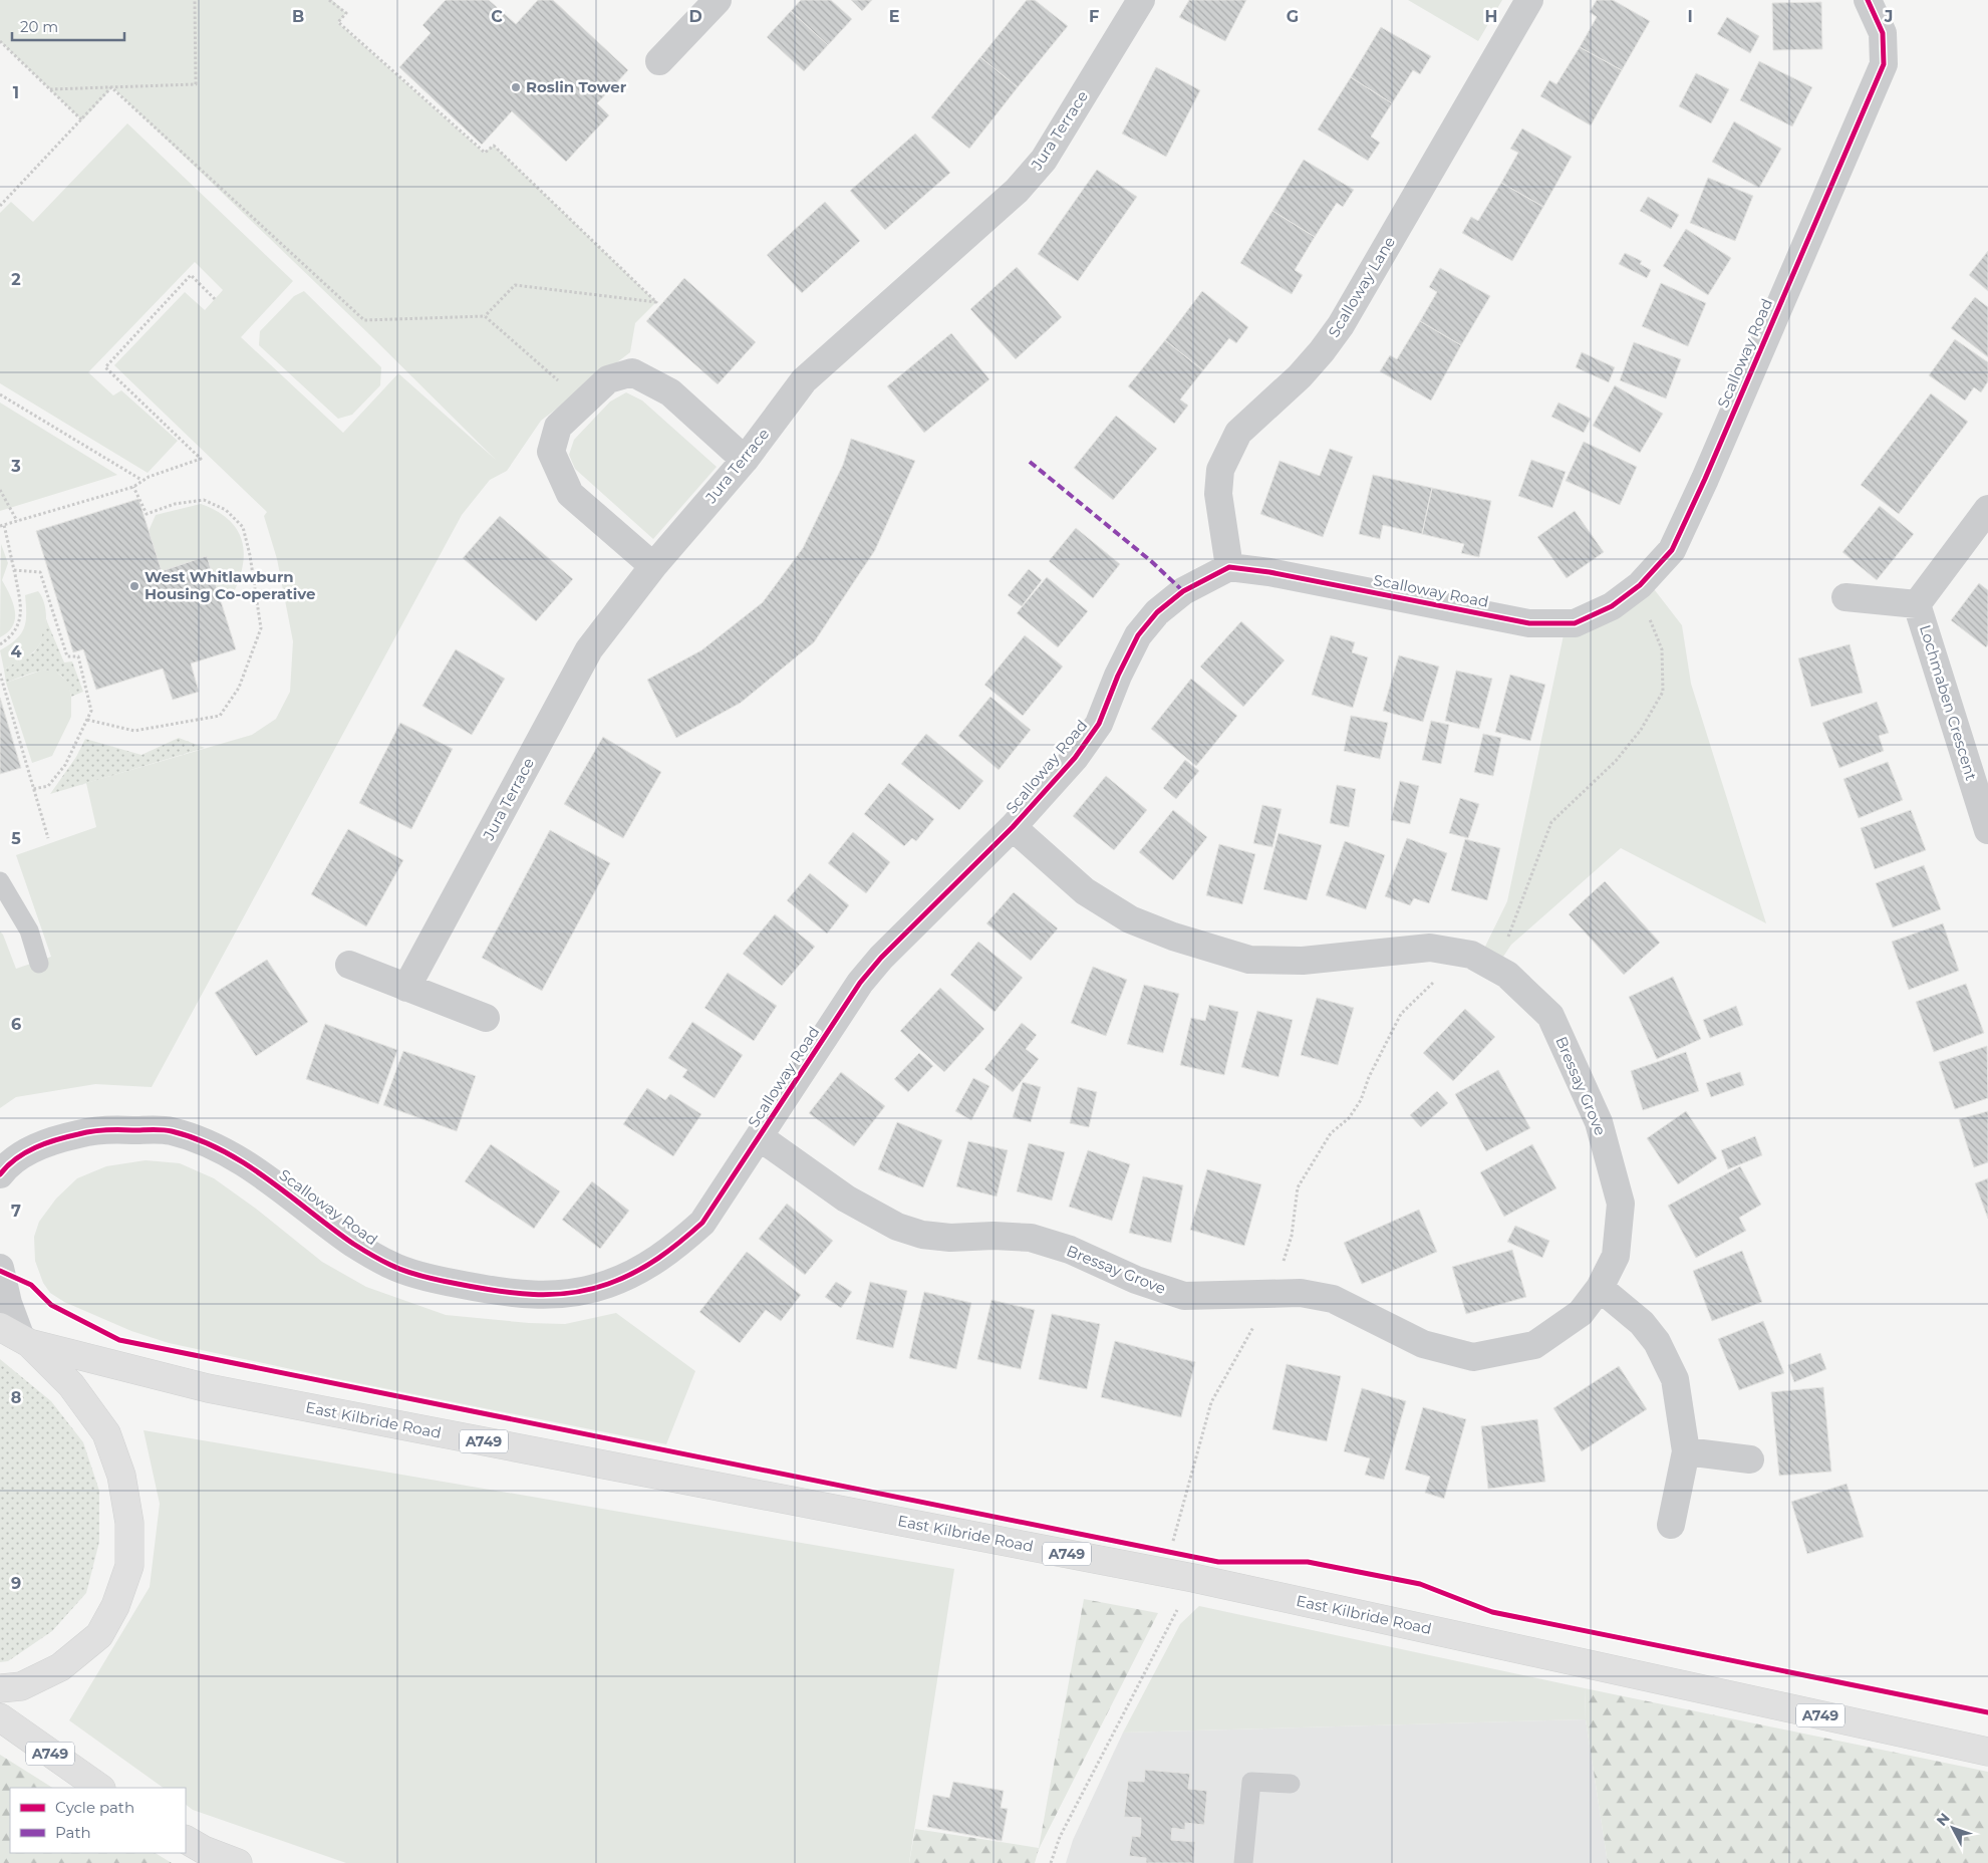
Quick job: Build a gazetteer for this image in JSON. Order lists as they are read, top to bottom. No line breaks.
{"streets":{"main road":["East Kilbride Road","A749"],"street":["Jura Terrace","Scalloway Lane","Scalloway Road","Lochmaben Crescent","Bressay Grove"]},"crossings":[["Scalloway Lane","Scalloway Road"],["Scalloway Road","Bressay Grove"]],"places":["Roslin Tower","West Whitlawburn Housing Co-operative"],"legend":["Cycle path","Path"],"scale_bar":"20 m","north":"top left","grid":{"columns":["B","C","D","E","F","G","H","I","J"],"rows":["1","2","3","4","5","6","7","8","9"]}}
